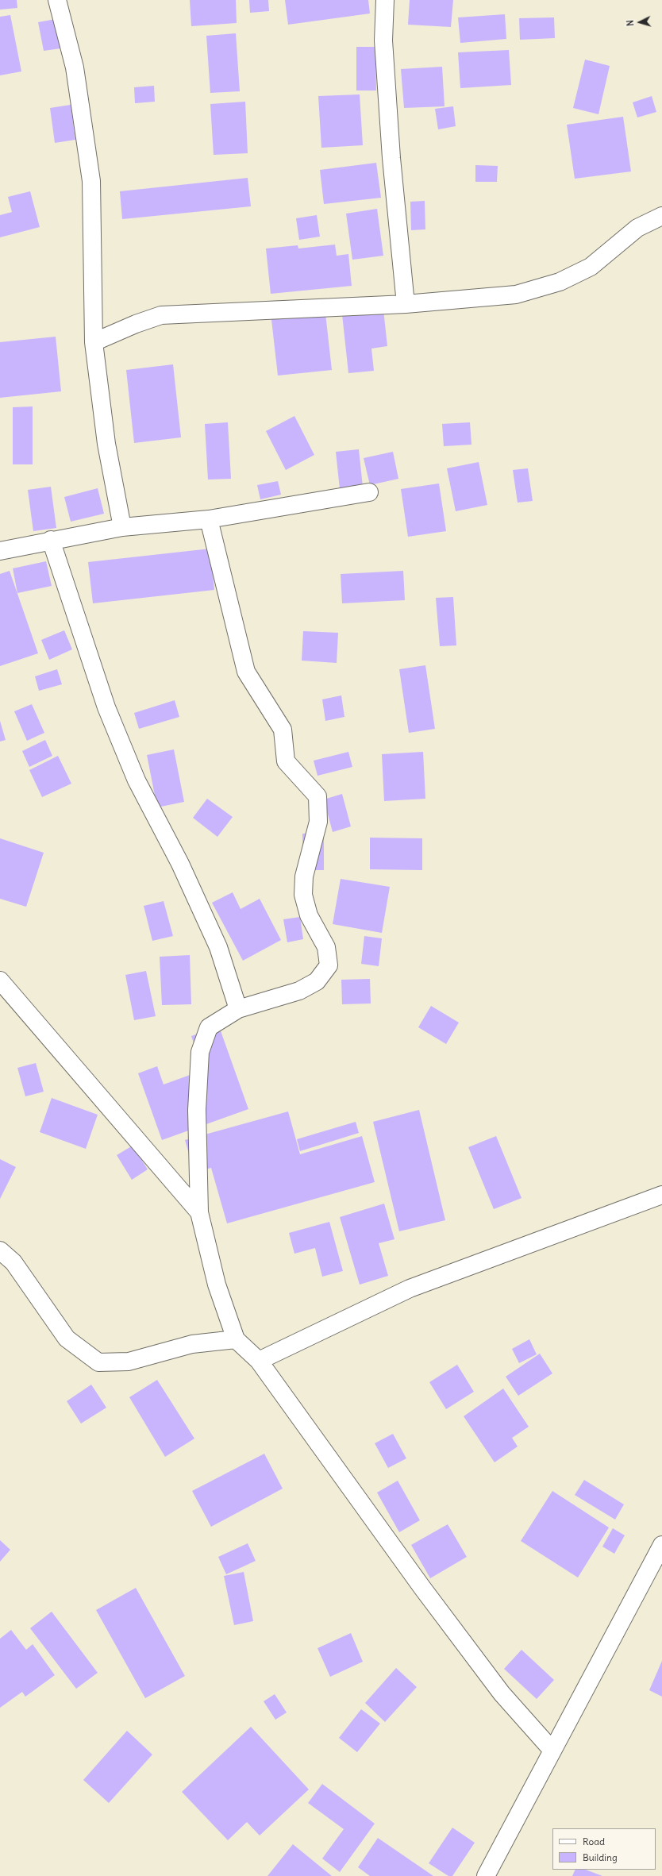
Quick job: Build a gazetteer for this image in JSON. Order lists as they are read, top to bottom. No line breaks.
{"legend":["Road","Building"],"north":"left"}
